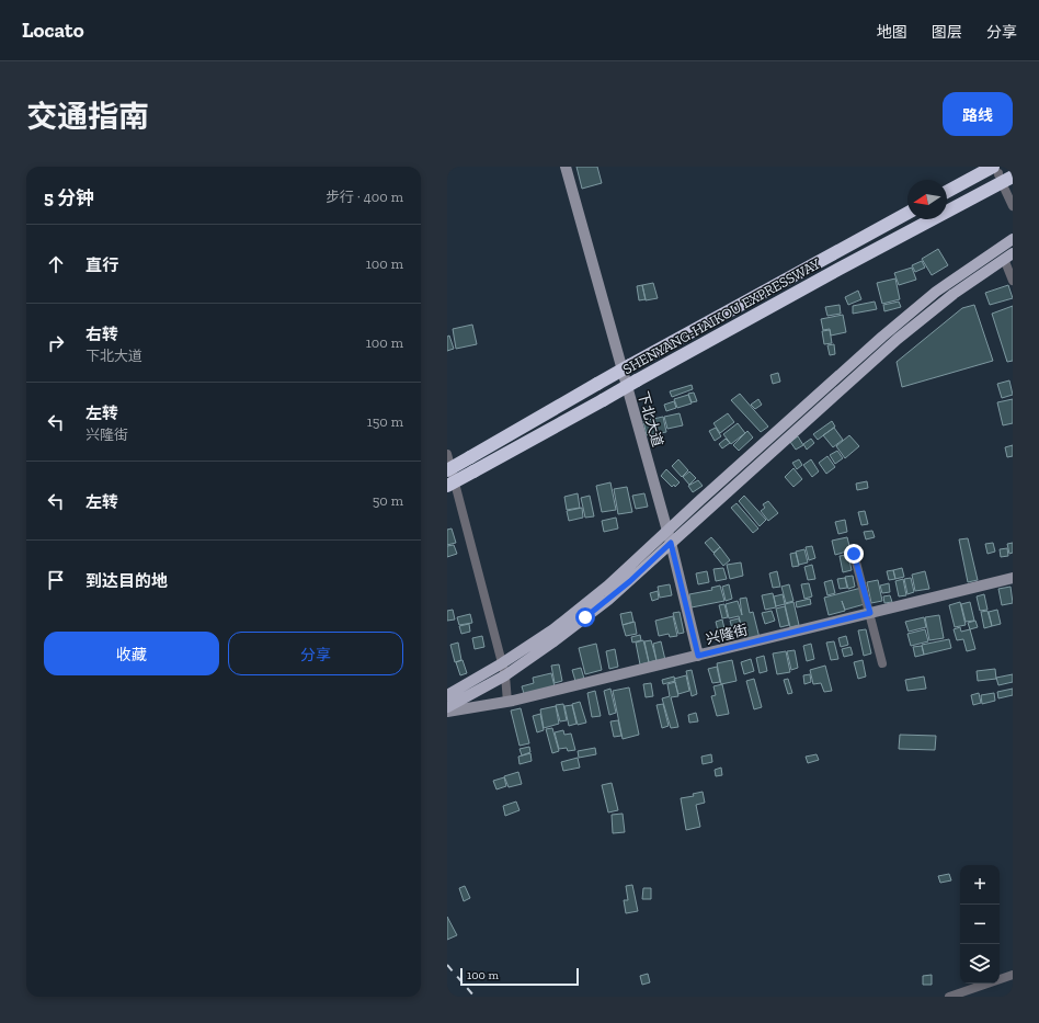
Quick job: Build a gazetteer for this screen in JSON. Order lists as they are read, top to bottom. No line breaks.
{"streets":{"highway":["SHENYANG-HAIKOU EXPRESSWAY"],"street":["下北大道","兴隆街"]},"crossings":[["下北大道","兴隆街"]],"scale_bar":"100 m","north":"left","page":{"header":"Locato","nav":["地图","图层","分享"],"title":"交通指南","buttons":["路线",["收藏","分享"]],"heading":["5 分钟","步行 · 400 m"],"list":[["直行","100 m"],["右转","下北大道","100 m"],["左转","兴隆街","150 m"],["左转","50 m"],"到达目的地"],"map_buttons":["+","−"],"scale":"100 m"}}
